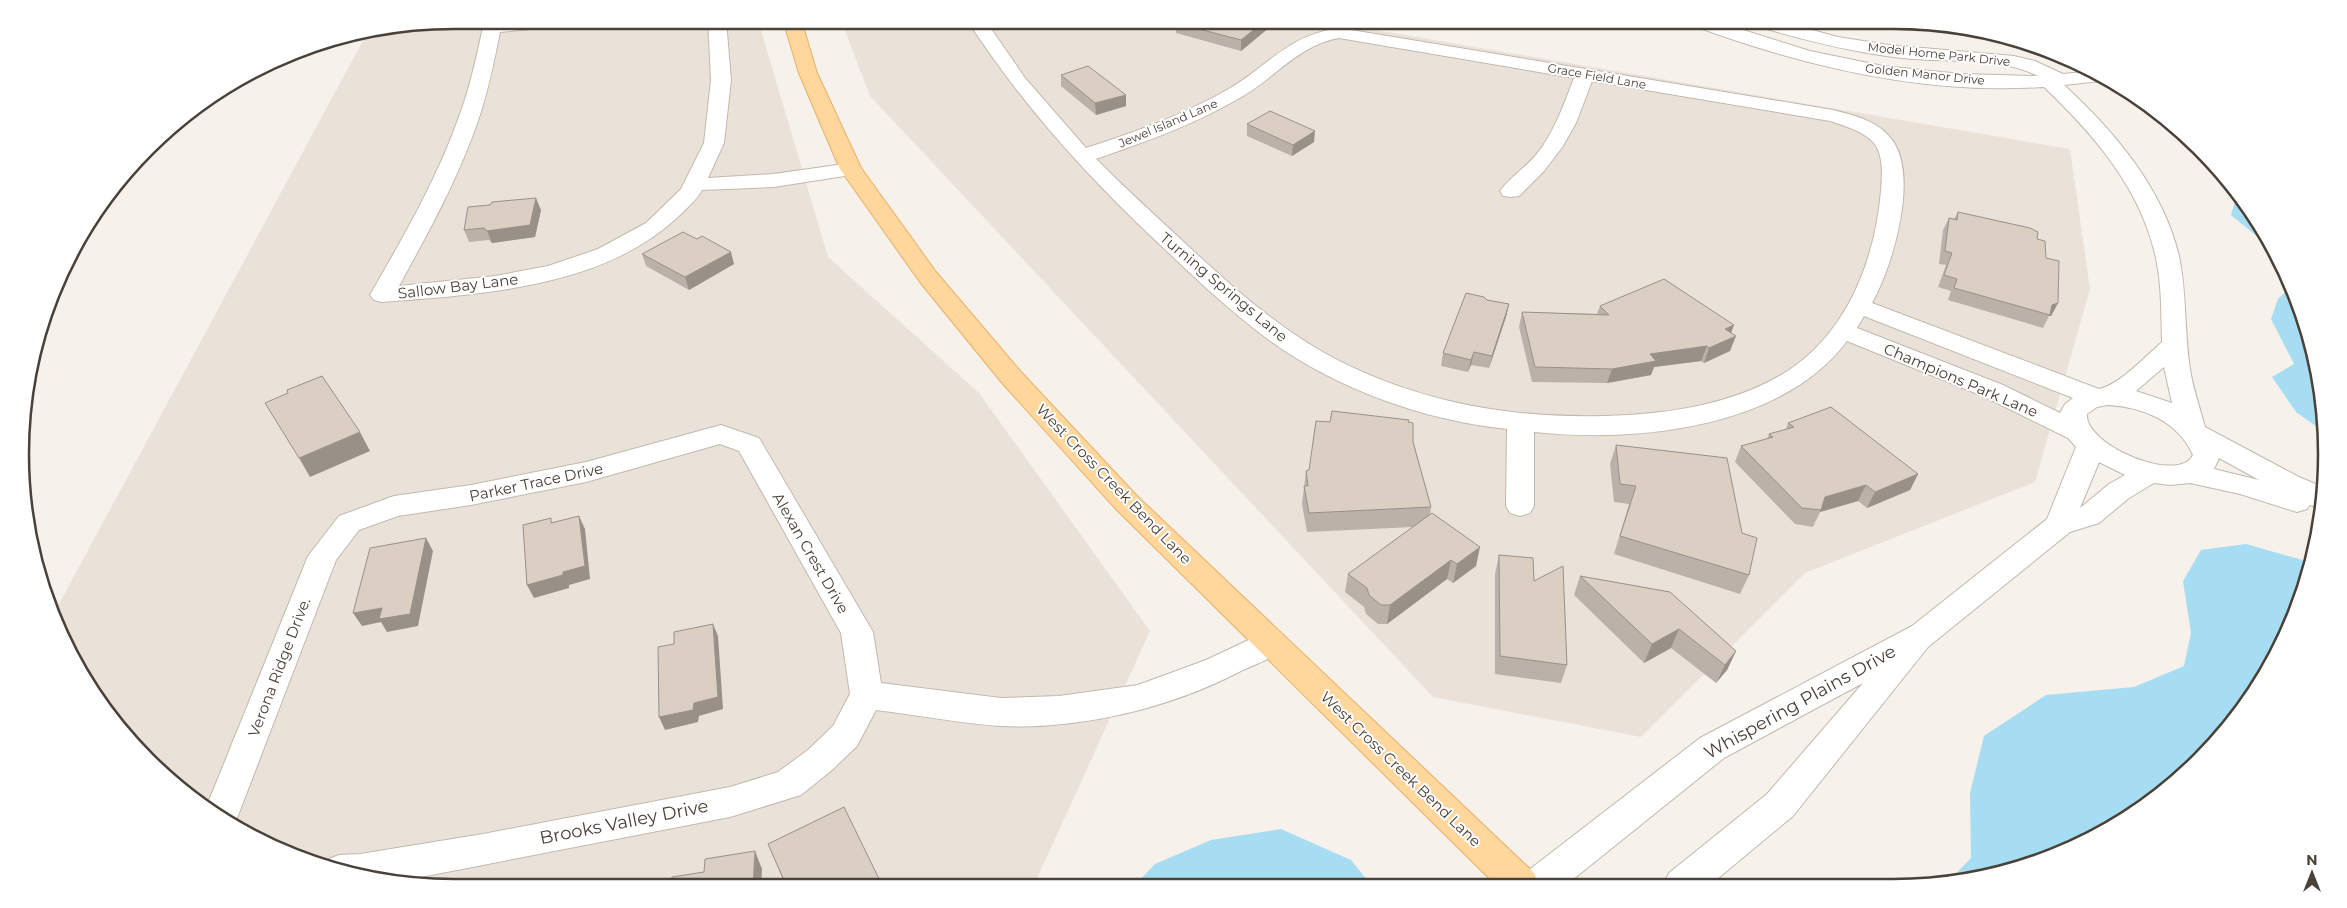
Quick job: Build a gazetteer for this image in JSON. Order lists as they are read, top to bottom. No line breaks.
{"streets":{"main road":["West Cross Creek Bend Lane"],"street":["Model Home Park Drive","Golden Manor Drive","Grace Field Lane","Jewel Island Lane","Sallow Bay Lane","Turning Springs Lane","Champions Park Lane","Parker Trace Drive","Alexan Crest Drive","Verona Ridge Drive.","Whispering Plains Drive","Brooks Valley Drive"]},"crossings":[["Model Home Park Drive","Golden Manor Drive"],["Grace Field Lane","Jewel Island Lane"],["Grace Field Lane","Turning Springs Lane"],["Jewel Island Lane","Turning Springs Lane"],["Turning Springs Lane","Champions Park Lane"],["Champions Park Lane","Whispering Plains Drive"],["Parker Trace Drive","Alexan Crest Drive"],["Parker Trace Drive","Verona Ridge Drive."],["Alexan Crest Drive","Brooks Valley Drive"]],"north":"top"}
